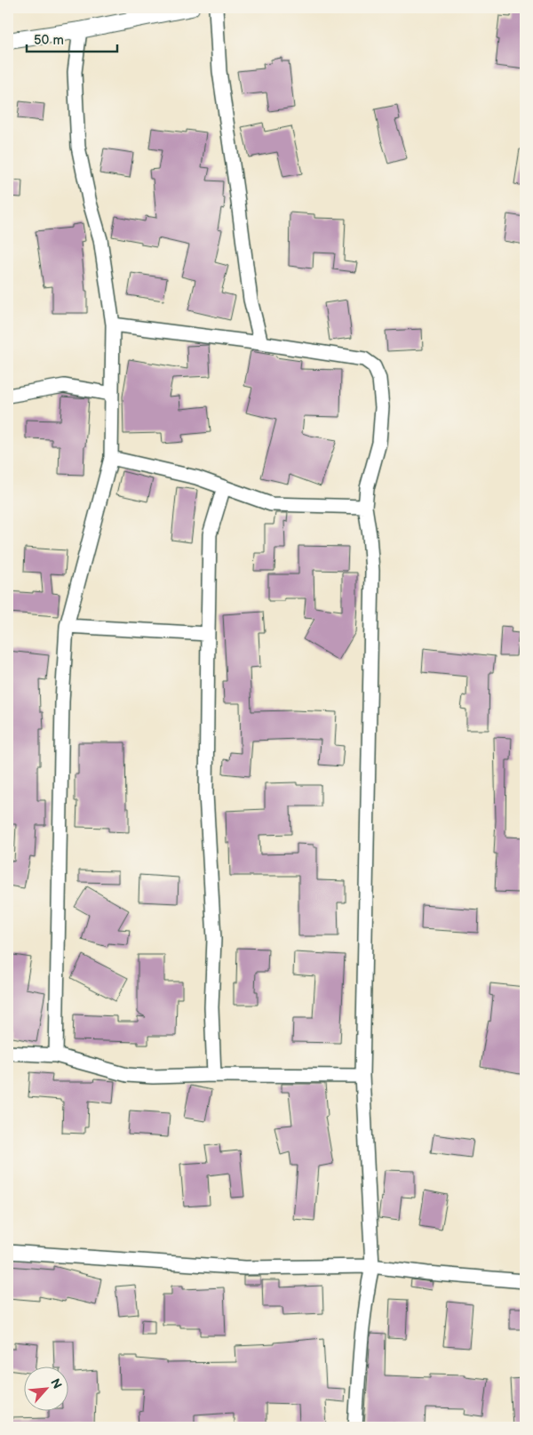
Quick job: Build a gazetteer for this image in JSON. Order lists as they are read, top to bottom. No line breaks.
{"scale_bar":"50 m","north":"top right"}
